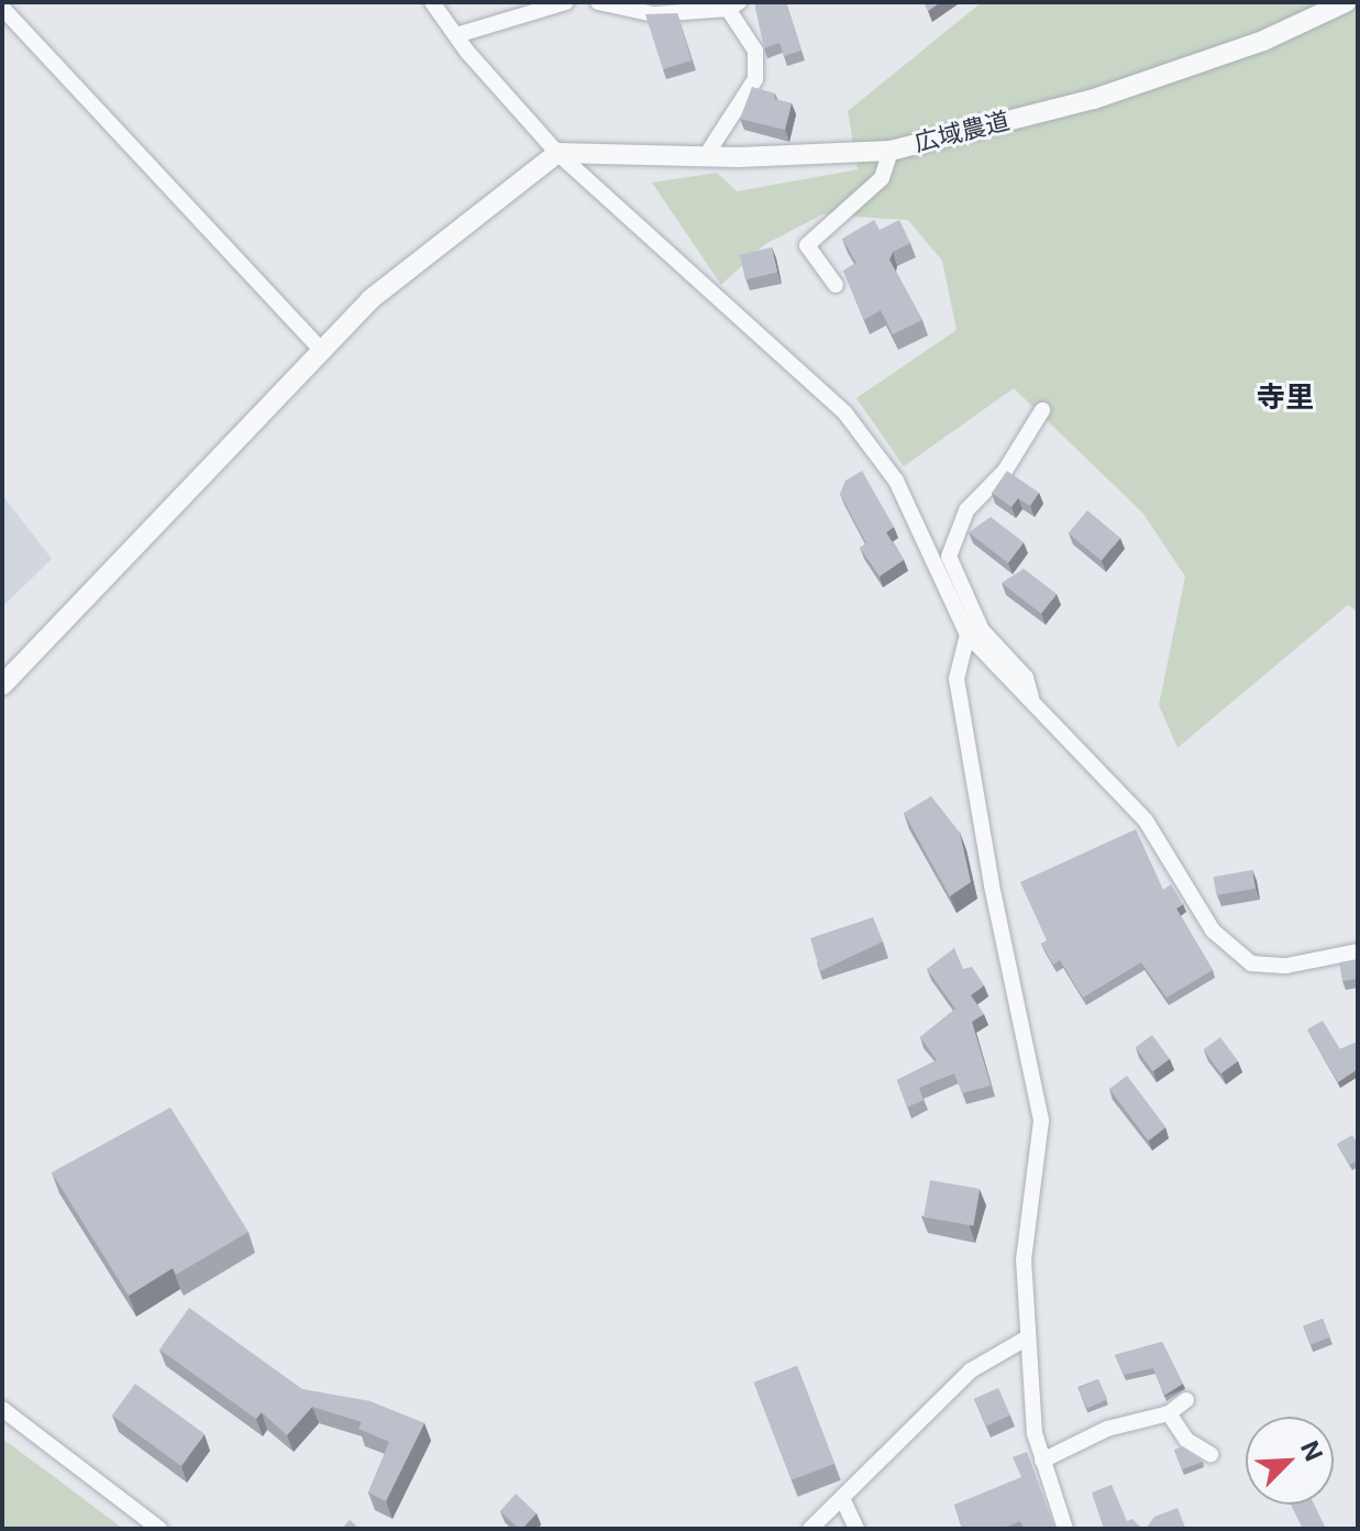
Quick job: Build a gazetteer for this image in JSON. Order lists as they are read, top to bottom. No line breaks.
{"streets":{"street":["広域農道"]},"districts":["寺里"],"north":"top right"}
